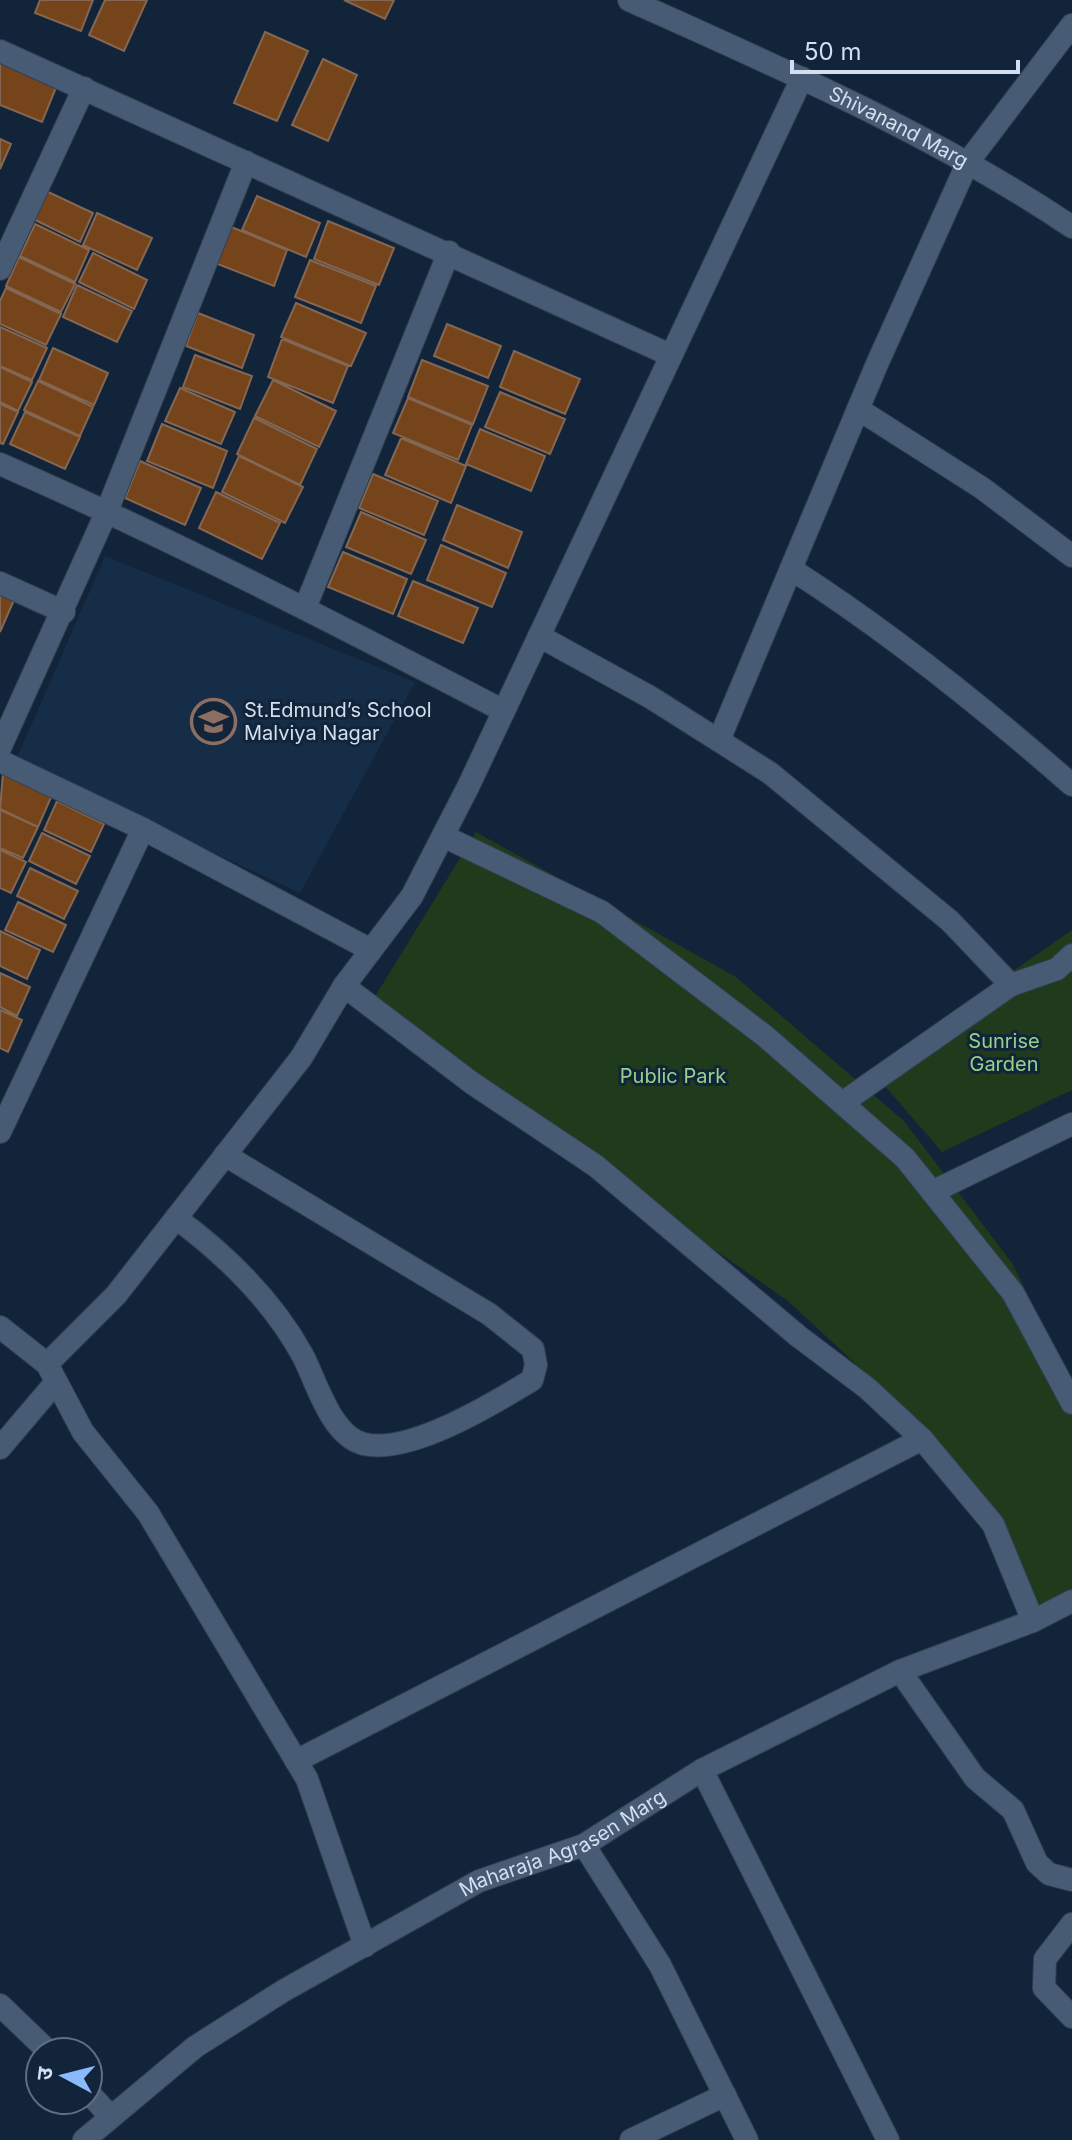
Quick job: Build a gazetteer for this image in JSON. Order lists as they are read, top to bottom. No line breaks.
{"streets":{"street":["Shivanand Marg","Maharaja Agrasen Marg"]},"parks":["Sunrise Garden","Public Park"],"places":{"school or university":["St.Edmund’s School Malviya Nagar"]},"scale_bar":"50 m","north":"left"}
